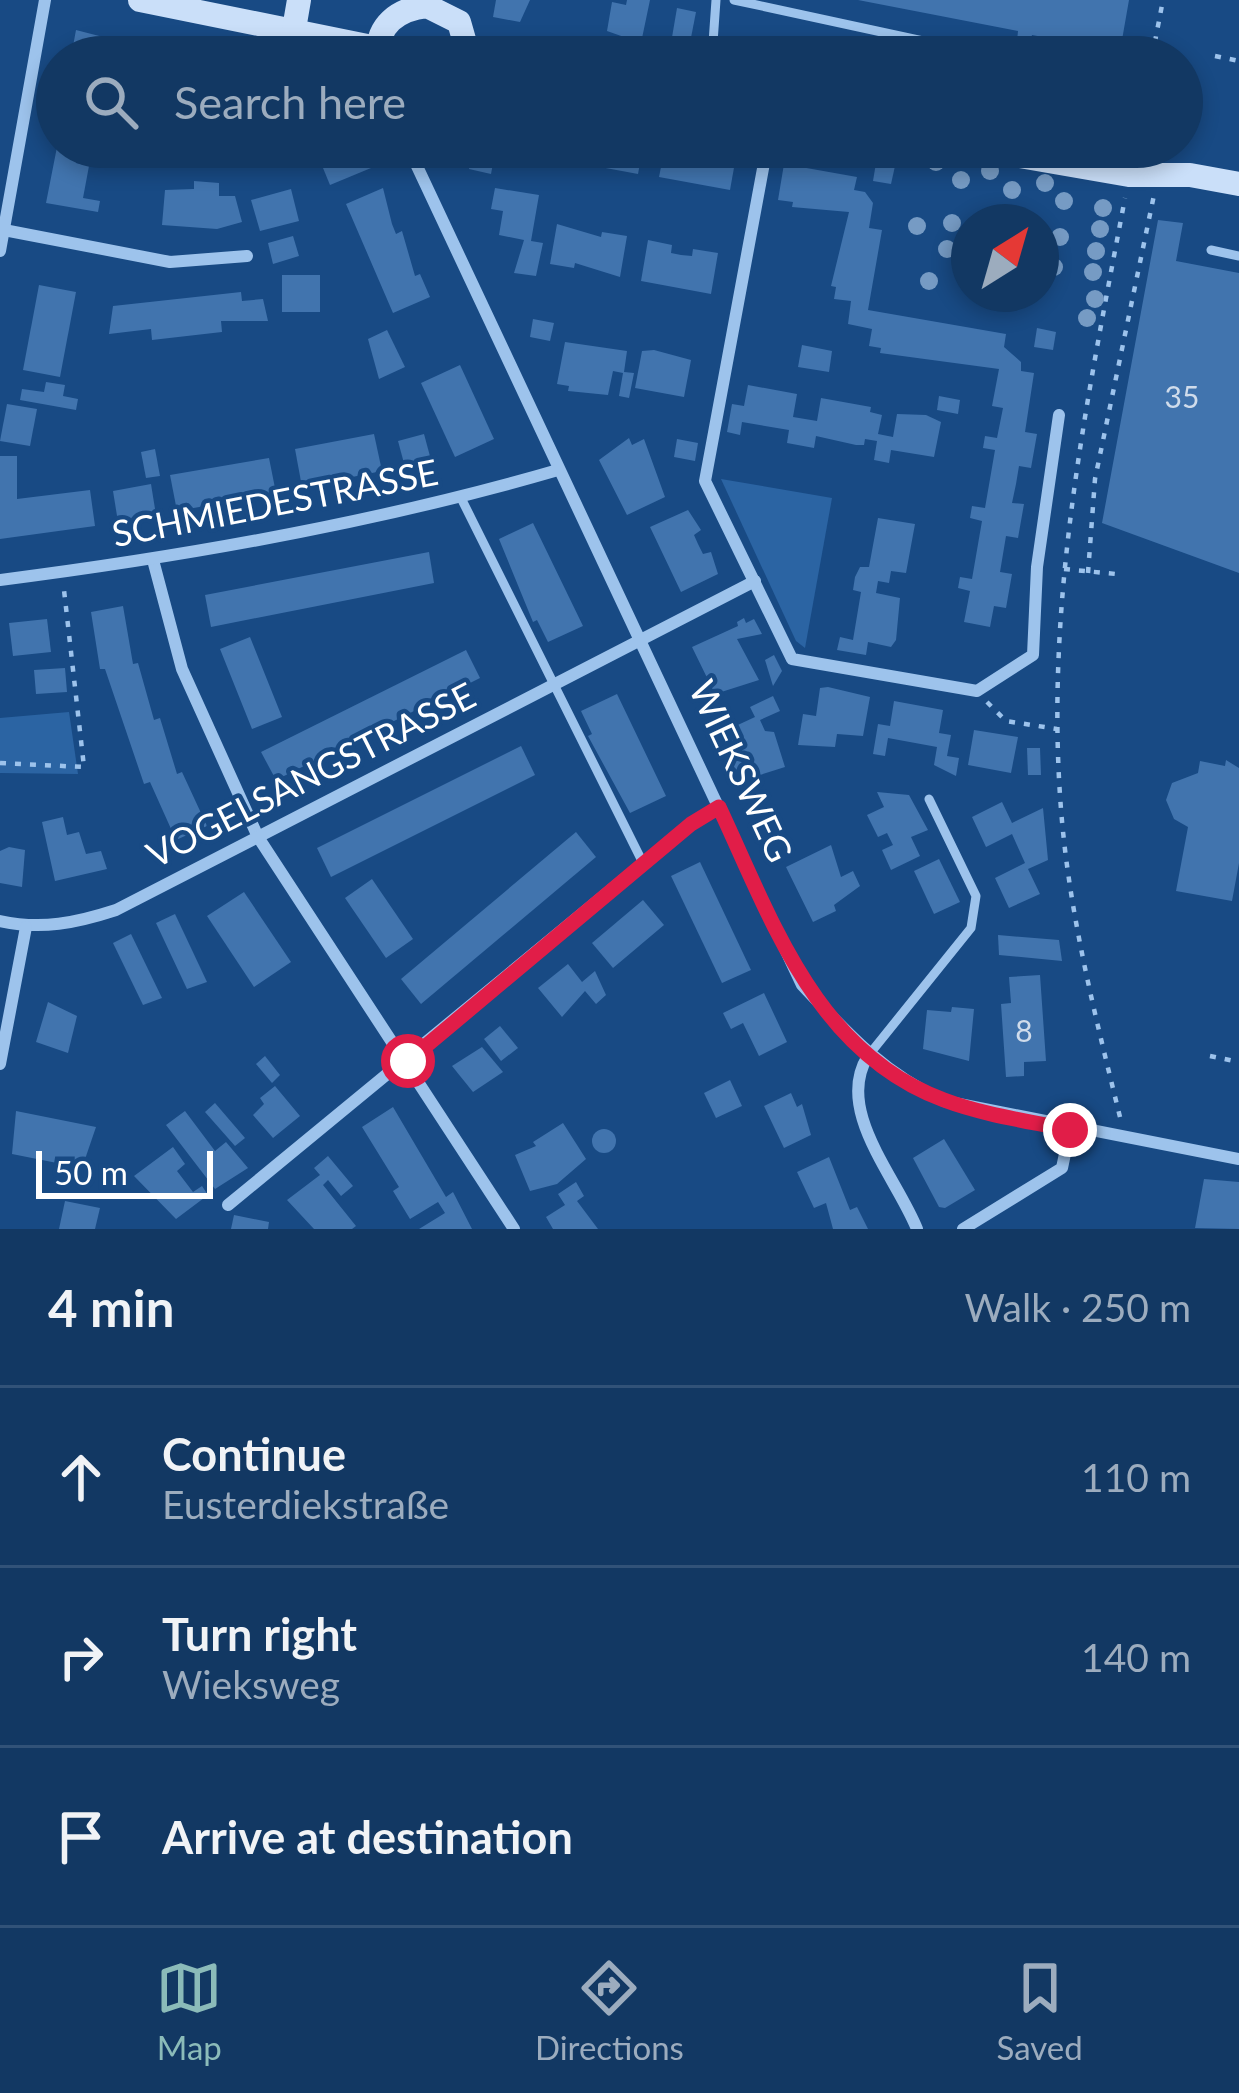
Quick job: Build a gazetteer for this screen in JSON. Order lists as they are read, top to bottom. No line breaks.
{"streets":{"street":["SCHMIEDESTRASSE","WIEKSWEG","VOGELSANGSTRASSE"]},"crossings":[["SCHMIEDESTRASSE","WIEKSWEG"],["WIEKSWEG","VOGELSANGSTRASSE"]],"house_numbers":["35","8"],"scale_bar":"50 m","north":"top right","page":{"search":"Search here","scale":"50 m","heading":["4 min","Walk · 250 m"],"list":[["Continue","Eusterdiekstraße","110 m"],["Turn right","Wieksweg","140 m"],"Arrive at destination"],"nav":["Map","Directions","Saved"]}}
